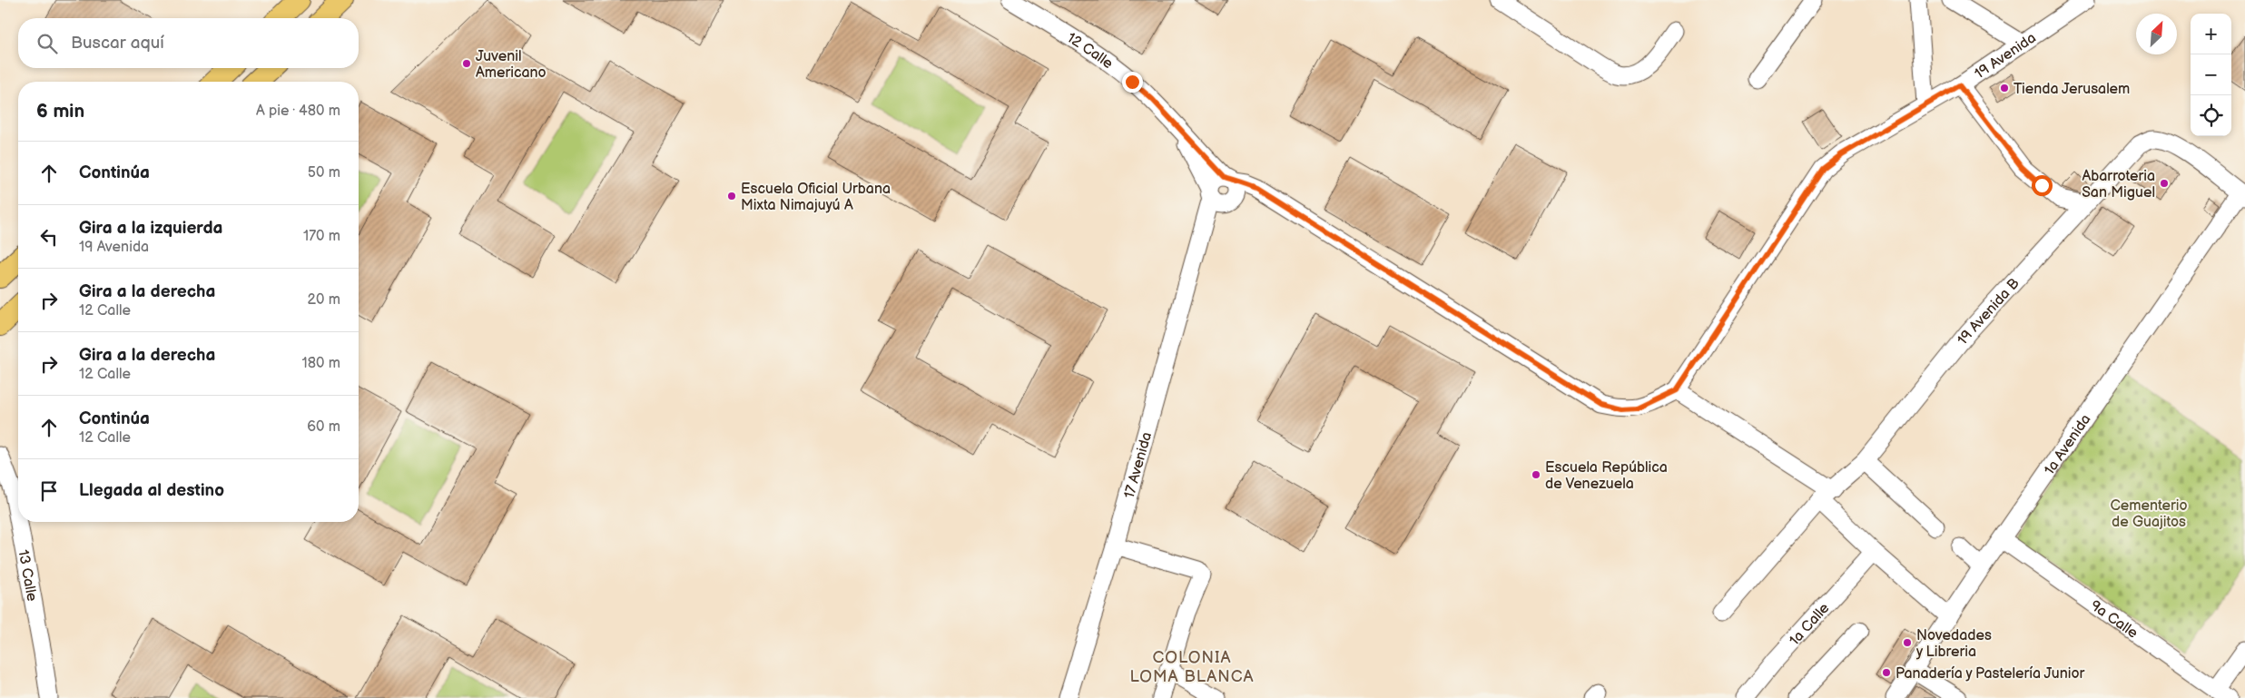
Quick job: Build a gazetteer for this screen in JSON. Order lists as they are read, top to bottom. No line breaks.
{"streets":{"street":["12 Calle","19 Avenida","19 Avenida B","1a Avenida","17 Avenida","13 Calle","9a Calle","1a Calle"]},"crossings":[["12 Calle","17 Avenida"],["19 Avenida B","1a Avenida"],["1a Avenida","9a Calle"]],"districts":["COLONIA LOMA BLANCA"],"parks":["Cementerio de Guajitos"],"places":["Juvenil Americano","Tienda Jerusalem","Abarroteria San Miguel","Escuela Oficial Urbana Mixta Nimajuyú A","Escuela República de Venezuela","Novedades y Libreria","Panadería y Pastelería Junior"],"north":"top right","page":{"map_buttons":["+","−"],"search":"Buscar aquí","heading":["6 min","A pie · 480 m"],"list":[["Continúa","50 m"],["Gira a la izquierda","19 Avenida","170 m"],["Gira a la derecha","12 Calle","20 m"],["Gira a la derecha","12 Calle","180 m"],["Continúa","12 Calle","60 m"],"Llegada al destino"]}}
